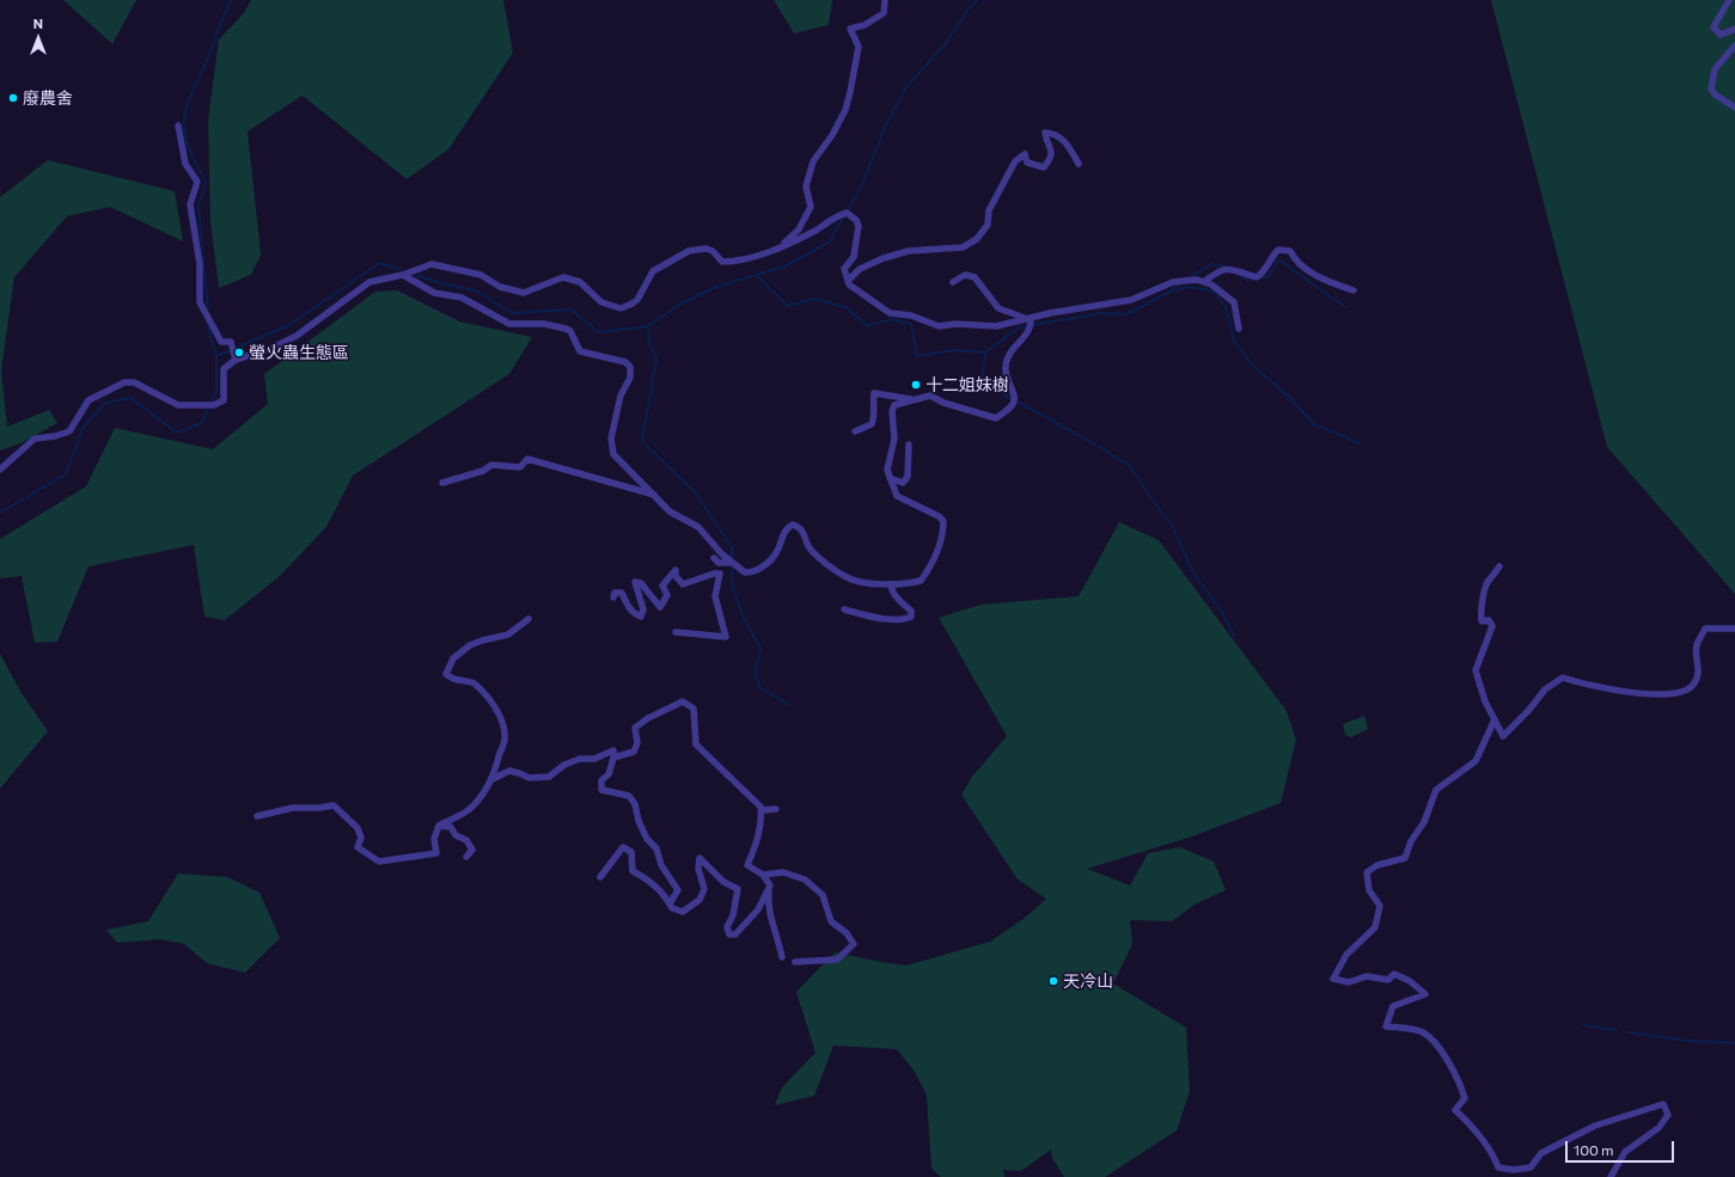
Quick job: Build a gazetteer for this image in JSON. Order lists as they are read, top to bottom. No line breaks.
{"places":["廢農舍","螢火蟲生態區","十二姐妹樹","天冷山"],"scale_bar":"100 m","north":"top"}
